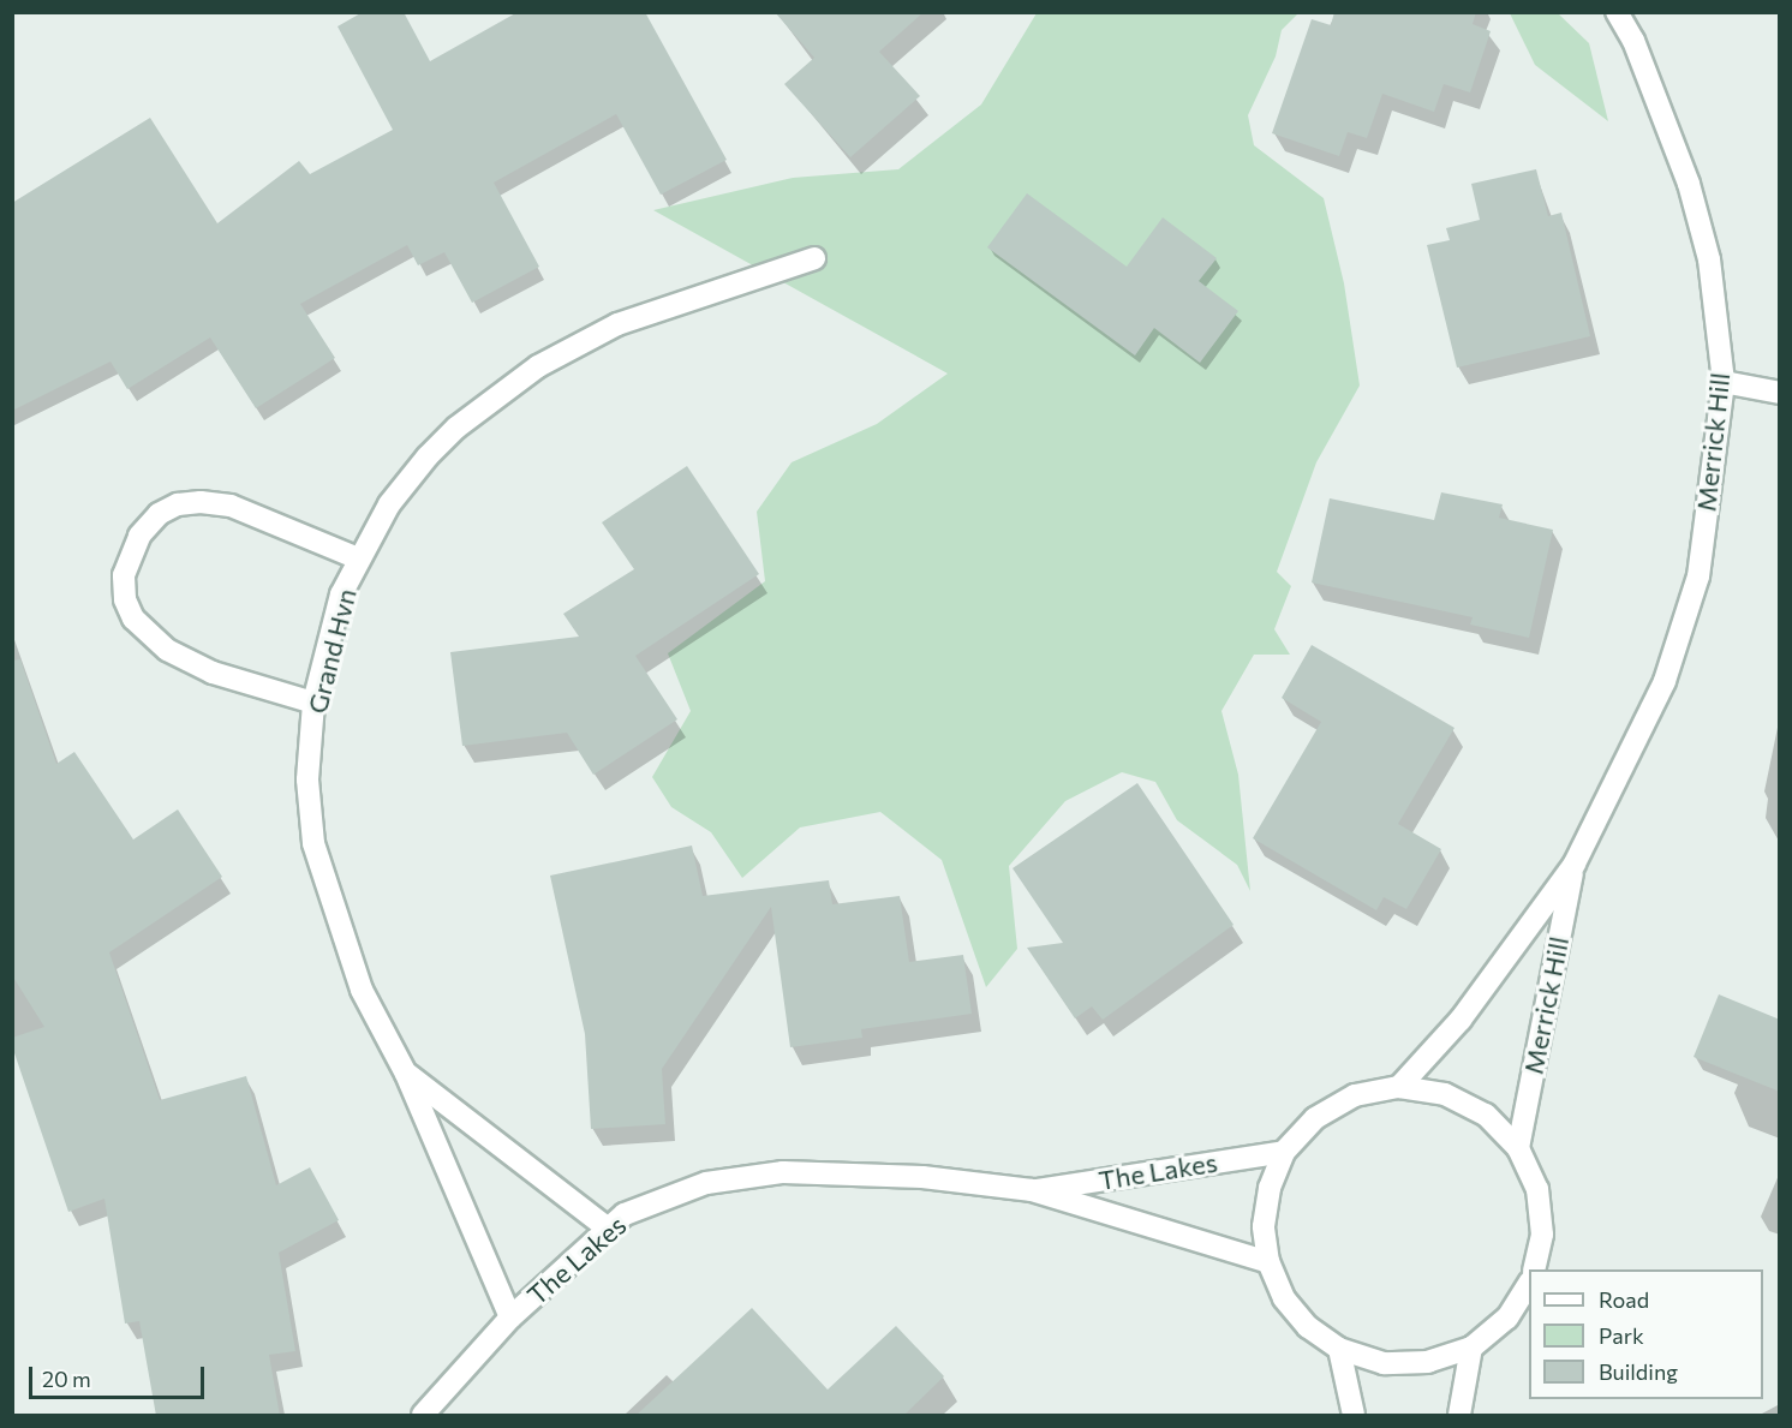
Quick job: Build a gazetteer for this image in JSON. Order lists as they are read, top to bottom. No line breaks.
{"streets":{"street":["Merrick Hill","Grand Hvn","The Lakes"]},"crossings":[["Grand Hvn","The Lakes"]],"legend":["Road","Park","Building"],"scale_bar":"20 m"}
